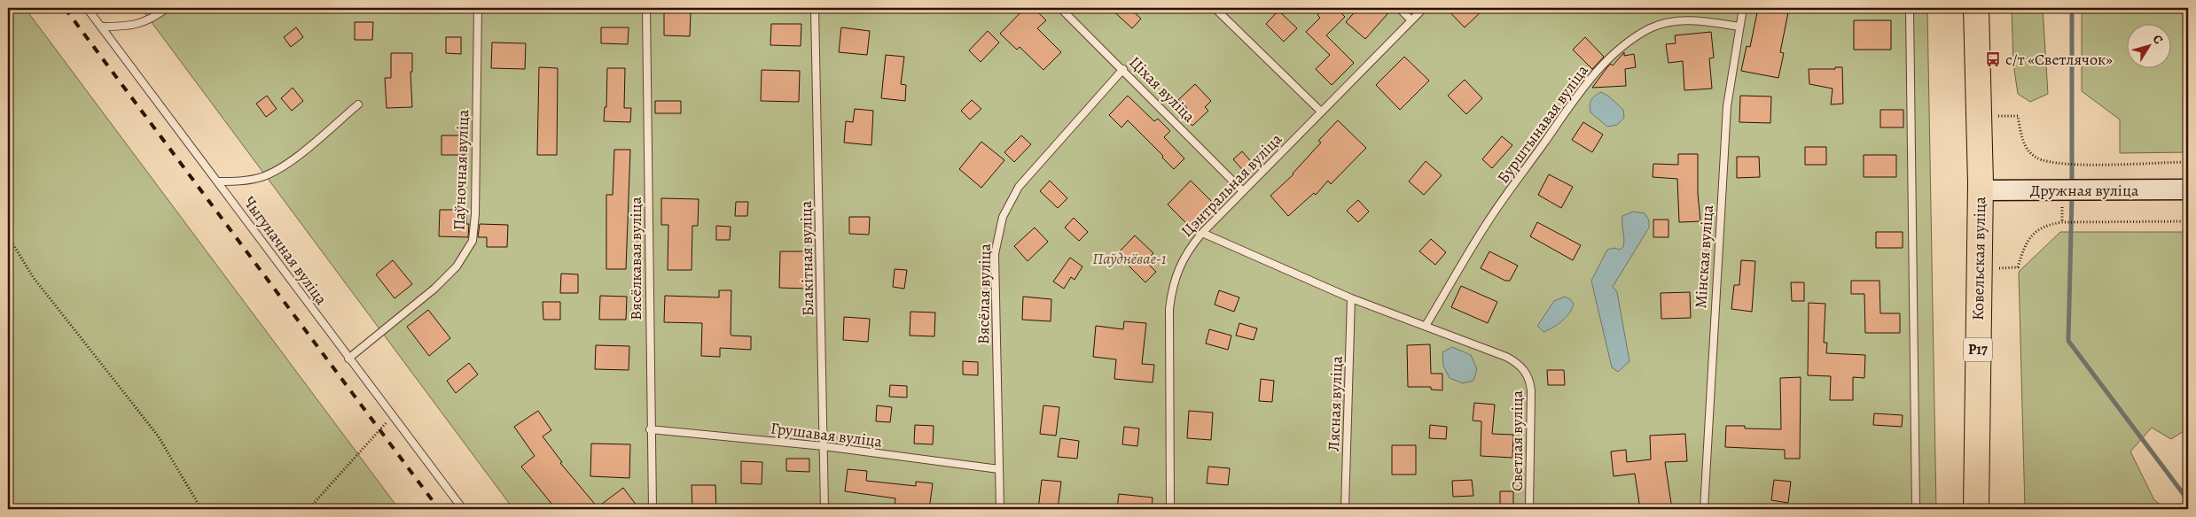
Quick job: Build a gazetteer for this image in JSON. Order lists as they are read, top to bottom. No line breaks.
{"streets":{"highway":["Ковельская вуліца","Р17"],"street":["Дружная вуліца"],"lane":["Ціхая вуліца","Бурштынавая вуліца","Паўночная вуліца","Цэнтральная вуліца","Чыгуначная вуліца","Мінская вуліца","Вясёлкавая вуліца","Блакітная вуліца","Вясёлая вуліца","Лясная вуліца","Грушавая вуліца","Светлая вуліца"]},"crossings":[["Ціхая вуліца","Цэнтральная вуліца"],["Ціхая вуліца","Вясёлая вуліца"],["Бурштынавая вуліца","Мінская вуліца"],["Бурштынавая вуліца","Светлая вуліца"],["Паўночная вуліца","Чыгуначная вуліца"],["Цэнтральная вуліца","Светлая вуліца"],["Дружная вуліца","Ковельская вуліца"],["Вясёлкавая вуліца","Грушавая вуліца"],["Блакітная вуліца","Грушавая вуліца"],["Вясёлая вуліца","Грушавая вуліца"],["Лясная вуліца","Светлая вуліца"]],"parks":["Паўднёвае-1"],"places":{"bus stop":["с/т «Светлячок»"]},"north":"top right"}
